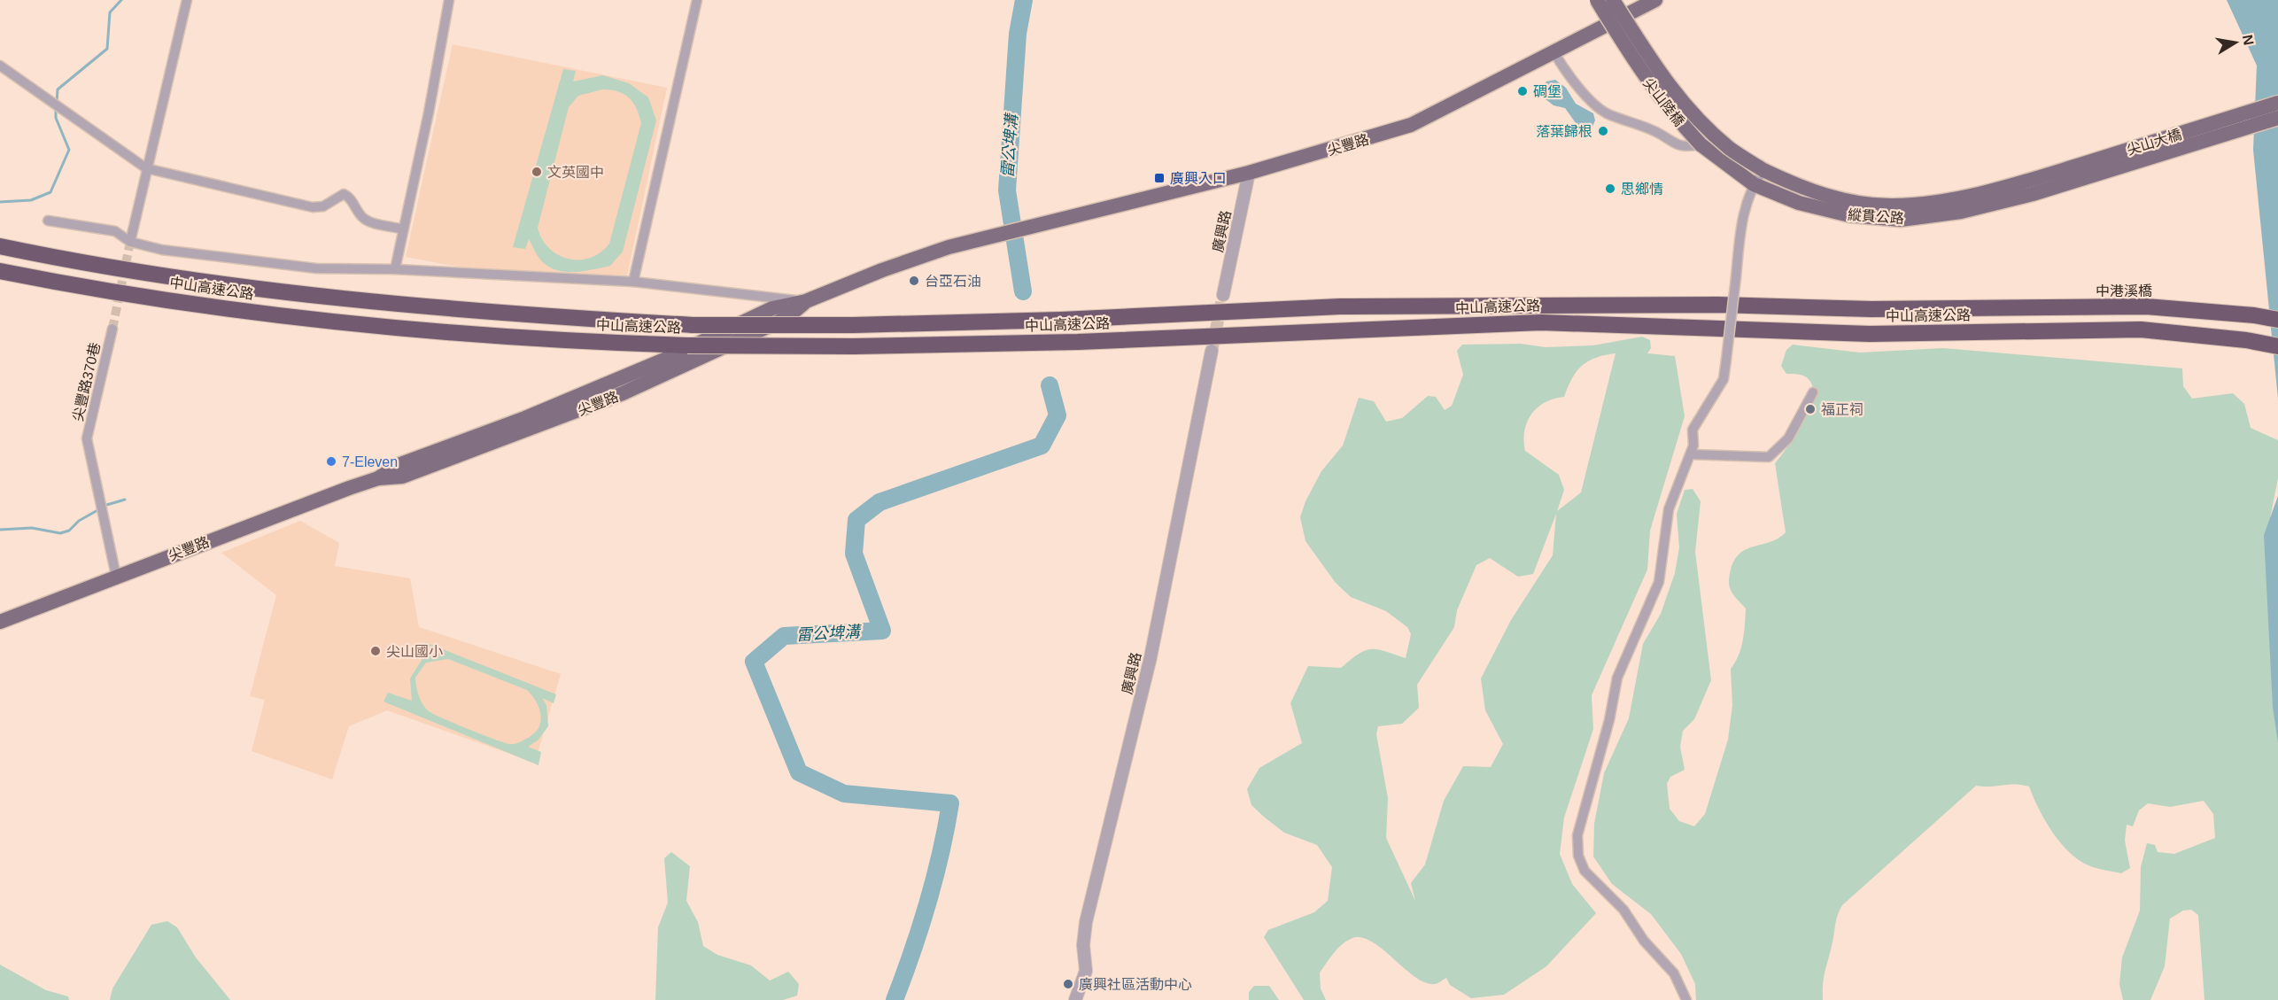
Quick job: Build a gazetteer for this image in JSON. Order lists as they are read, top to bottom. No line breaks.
{"streets":{"highway":["中山高速公路","中港溪橋"],"main road":["尖山陸橋","尖山大橋","尖豐路","縱貫公路"],"street":["廣興路","尖豐路370巷"]},"crossings":[["尖山陸橋","縱貫公路"],["尖山大橋","縱貫公路"],["尖豐路","廣興路"],["尖豐路","尖豐路370巷"],["中山高速公路","中港溪橋"]],"water":["雷公埤溝"],"places":{"other":["碉堡","落葉歸根","文英國中","思鄉情","台亞石油","福正祠","7-Eleven","尖山國小","廣興社區活動中心"],"transit":["廣興入口"]},"north":"right"}
